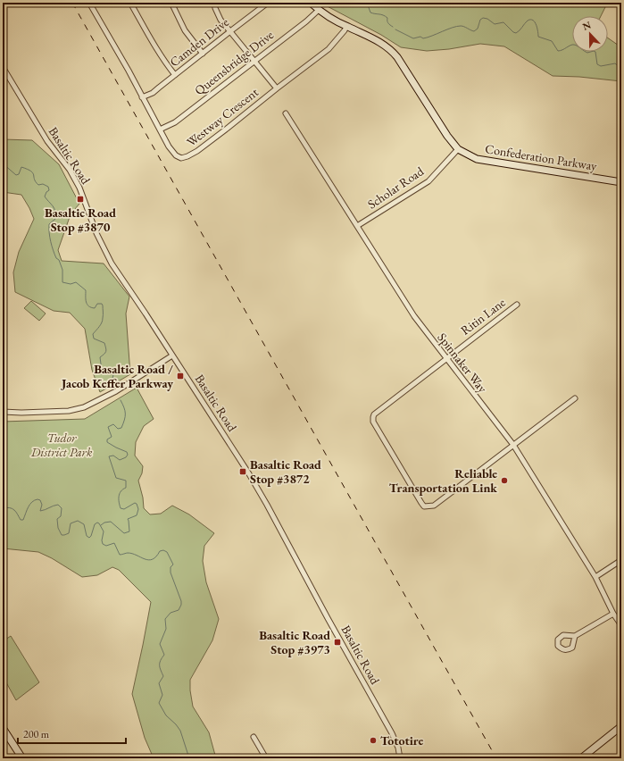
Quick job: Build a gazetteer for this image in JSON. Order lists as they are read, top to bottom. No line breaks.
{"streets":{"street":["Camden Drive","Queensbridge Drive","Westway Crescent","Basaltic Road","Confederation Parkway","Scholar Road","Ritin Lane","Spinnaker Way"]},"crossings":[["Camden Drive","Westway Crescent"],["Queensbridge Drive","Westway Crescent"],["Queensbridge Drive","Confederation Parkway"],["Westway Crescent","Confederation Parkway"],["Confederation Parkway","Scholar Road"],["Scholar Road","Spinnaker Way"],["Ritin Lane","Spinnaker Way"]],"parks":["Tudor District Park"],"places":{"transit":["Basaltic Road Stop #3870","Basaltic Road / Jacob Keffer Parkway","Basaltic Road Stop #3872","Basaltic Road Stop #3973"],"other":["Reliable Transportation Link","Tototire"]},"scale_bar":"200 m","north":"top"}
